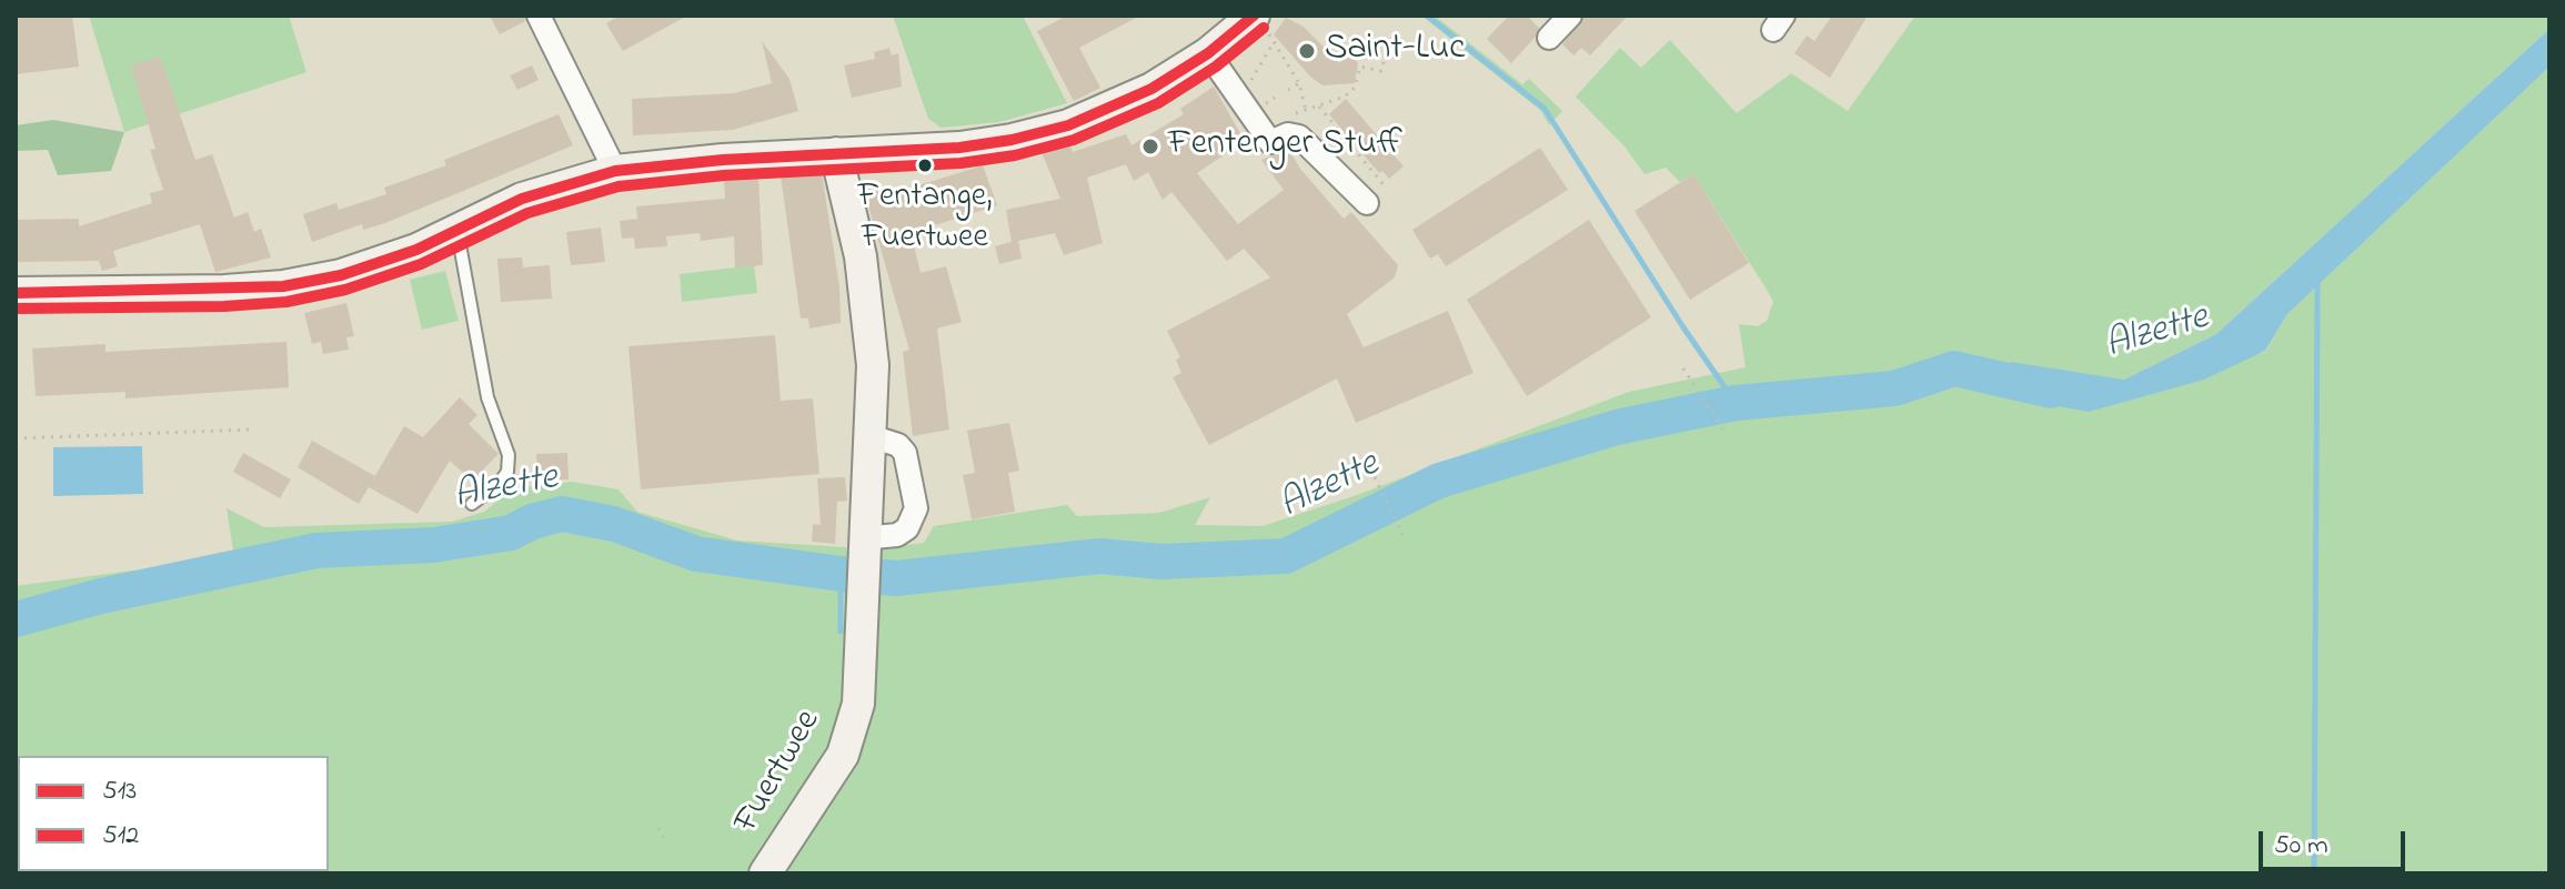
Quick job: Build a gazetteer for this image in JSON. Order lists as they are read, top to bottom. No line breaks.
{"streets":{"main road":["Fuertwee"]},"water":["Alzette"],"places":["Saint-Luc","Fentenger Stuff","Fentange, Fuertwee"],"lines":["transit line 513","transit line 512"],"legend":["513","512"],"scale_bar":"50 m"}
